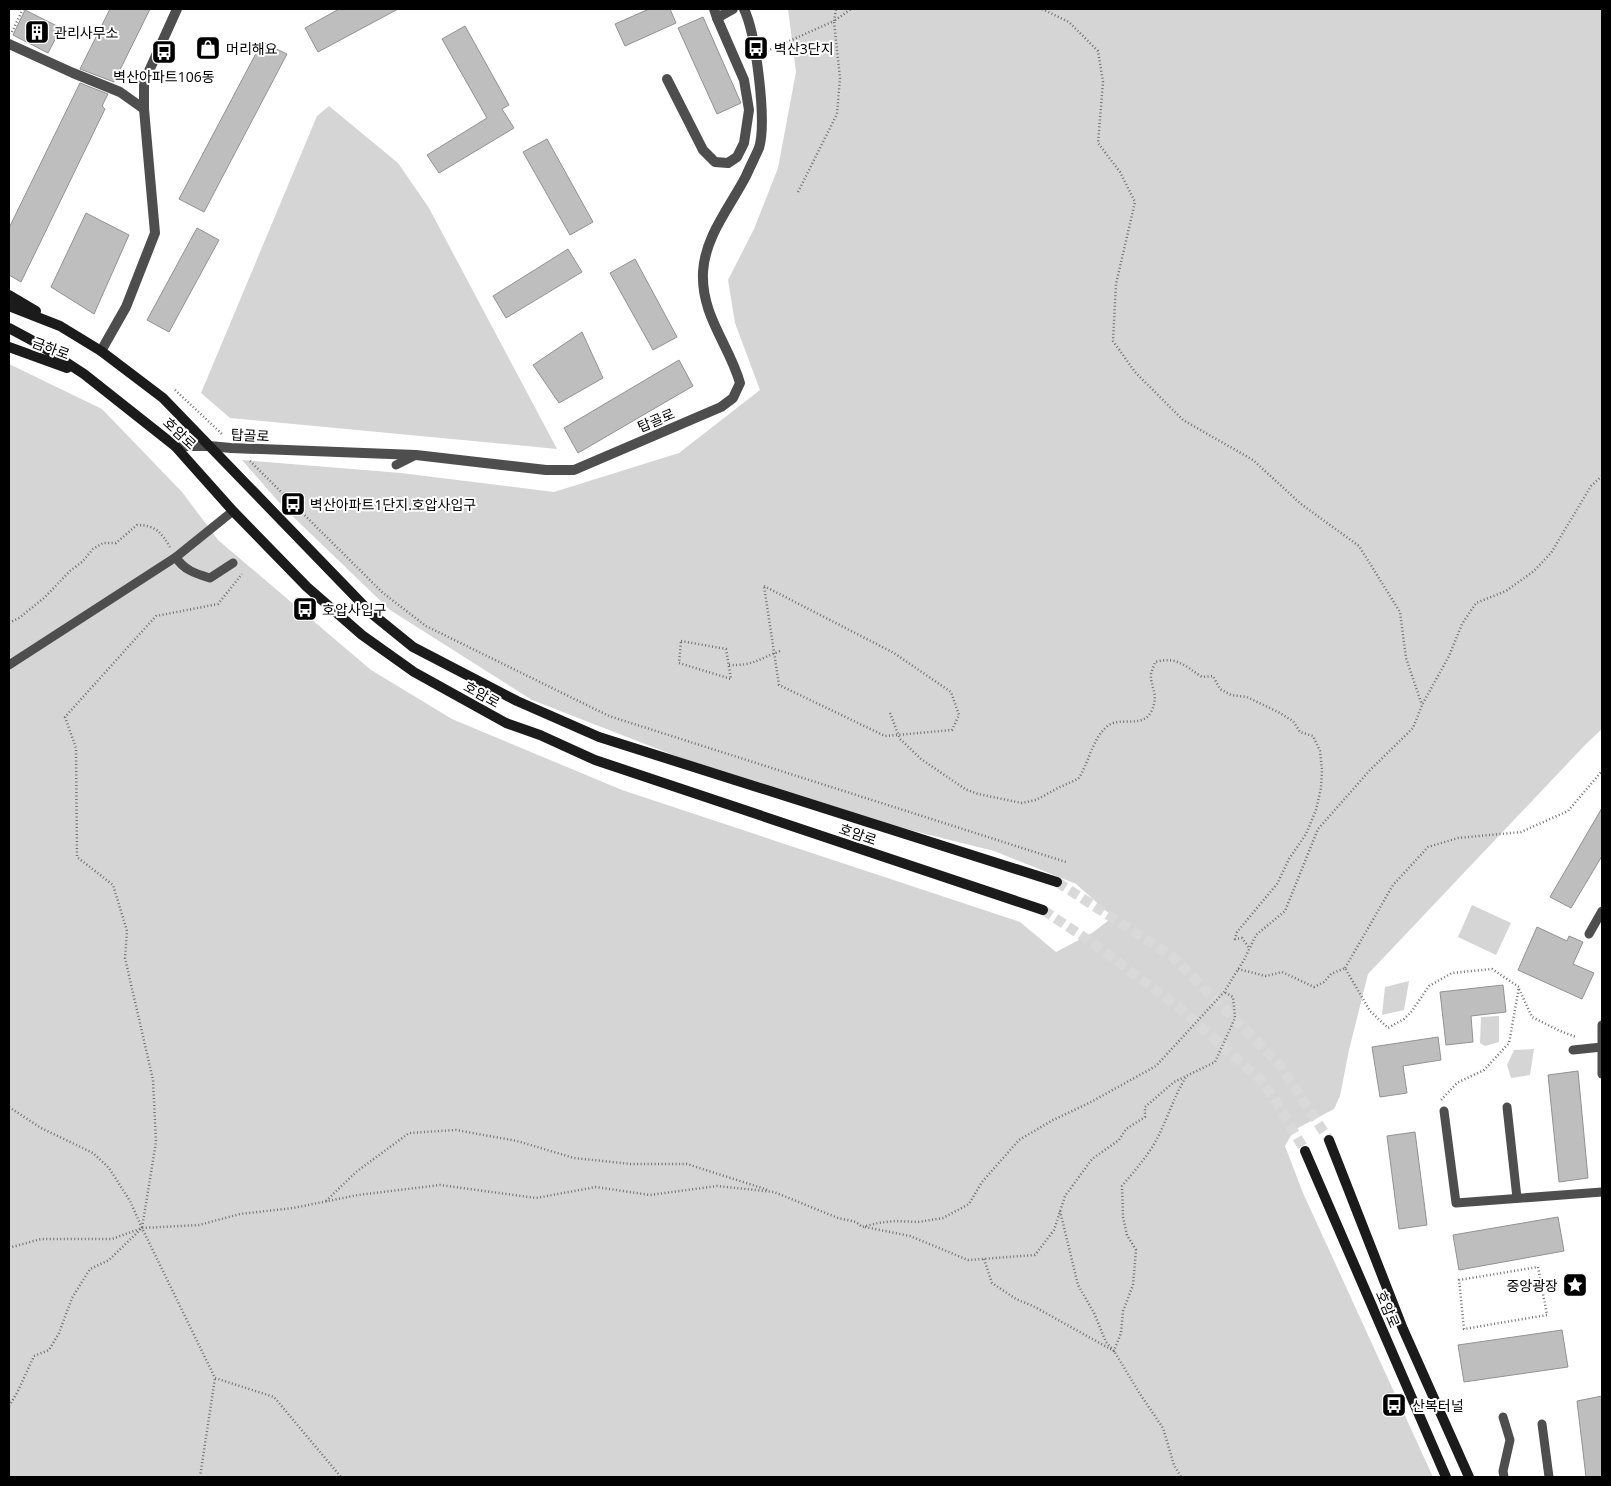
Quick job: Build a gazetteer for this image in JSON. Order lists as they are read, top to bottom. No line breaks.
{"streets":{"main road":["금하로","호암로"],"street":["탑골로"]},"crossings":[["금하로","호암로"],["탑골로","호암로"]],"places":{"building":["관리사무소"],"shop":["머리해요"],"bus stop":["벽산3단지","벽산아파트106동","벽산아파트1단지.호압사입구","호압사입구","산복터널"],"place":["중앙광장"]}}
